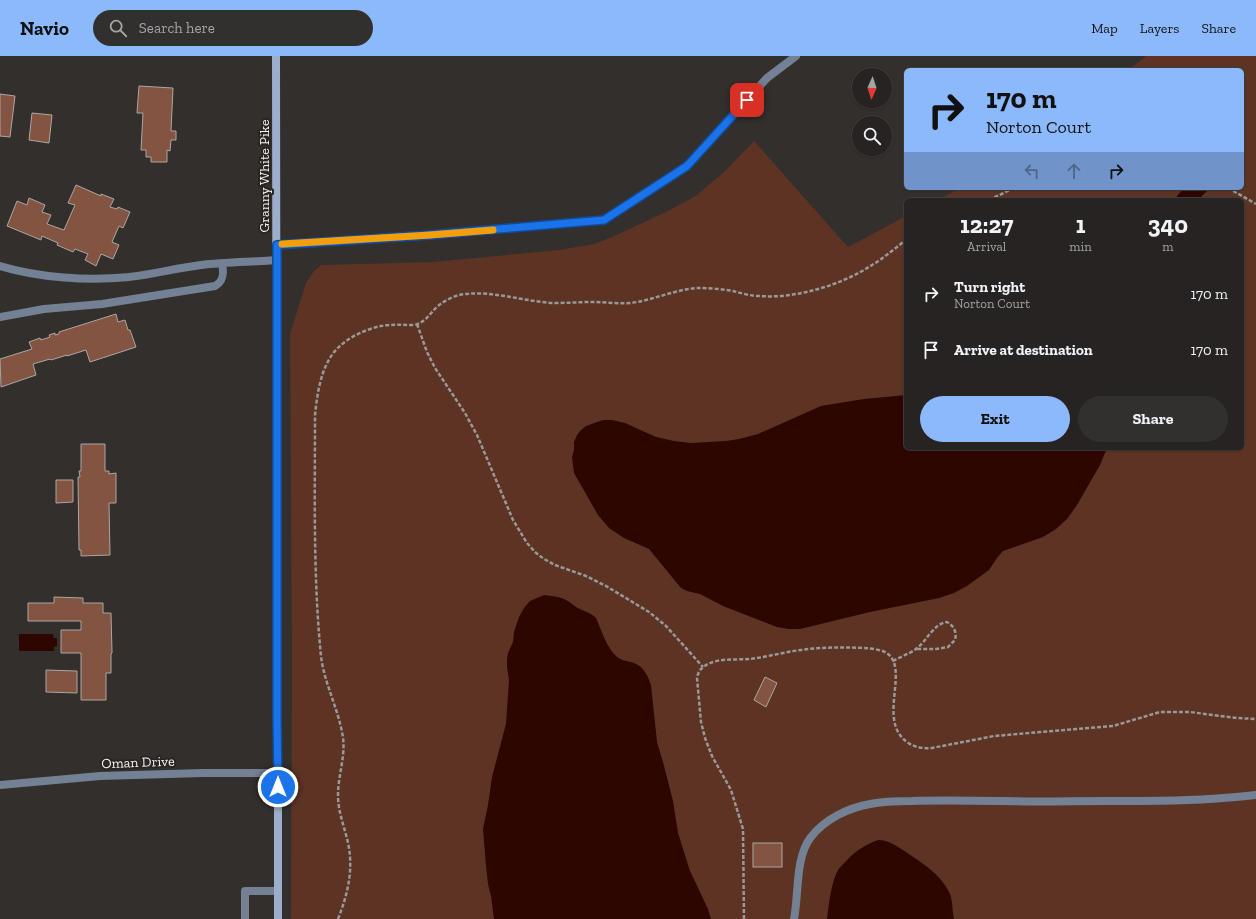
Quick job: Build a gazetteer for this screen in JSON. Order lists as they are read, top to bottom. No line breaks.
{"streets":{"main road":["Granny White Pike"],"street":["Oman Drive"]},"crossings":[["Granny White Pike","Oman Drive"]],"north":"bottom","page":{"header":"Navio","search":"Search here","nav":["Map","Layers","Share"],"turn":["170 m","Norton Court"],"eta":["12:27","Arrival","1","min","340","m"],"list":[{"name":"Turn right","note":"Norton Court","value":"170 m"},{"name":"Arrive at destination","value":"170 m"}],"buttons":["Exit","Share"]}}
